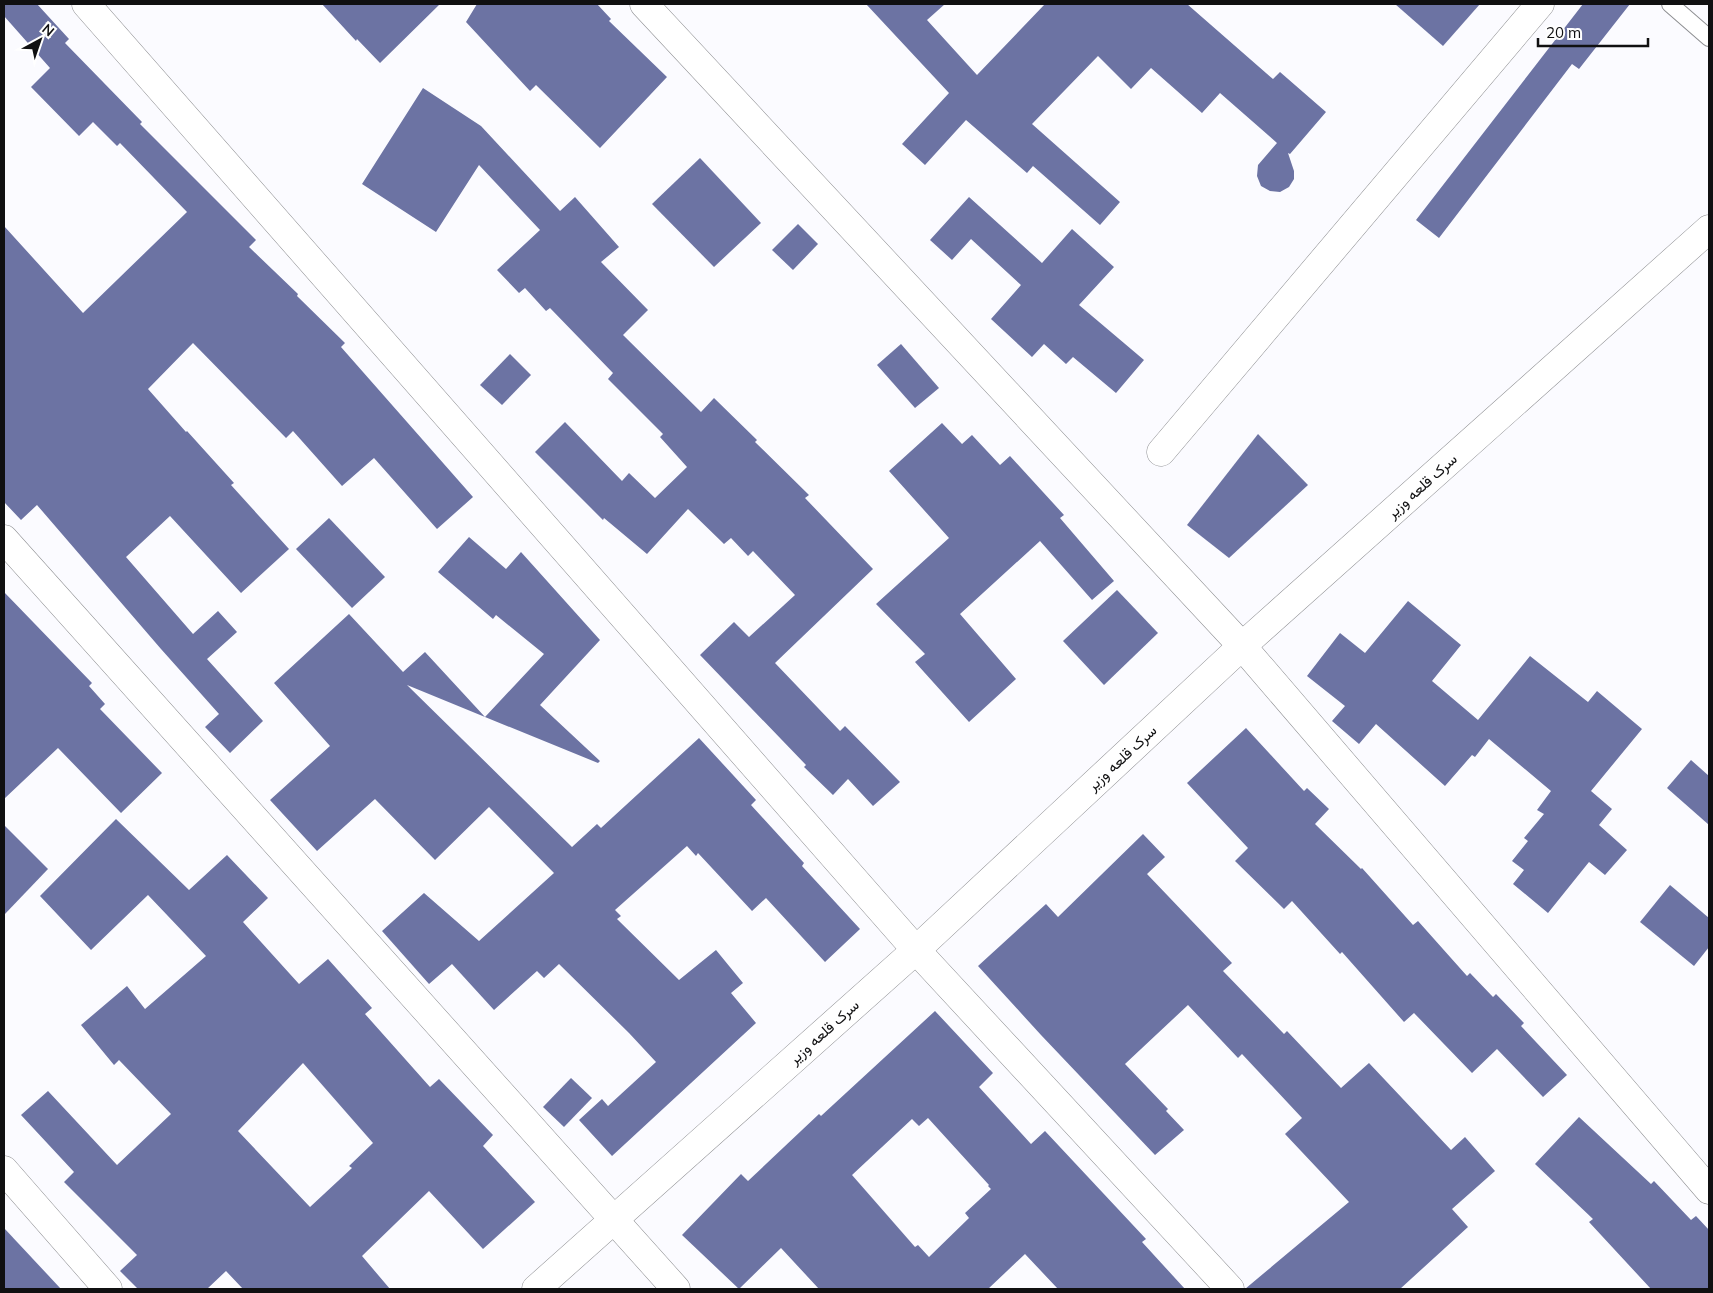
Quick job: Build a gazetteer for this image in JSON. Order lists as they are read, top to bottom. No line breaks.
{"streets":{"street":["سرک قلعه وزیر"]},"scale_bar":"20 m","north":"top right"}
